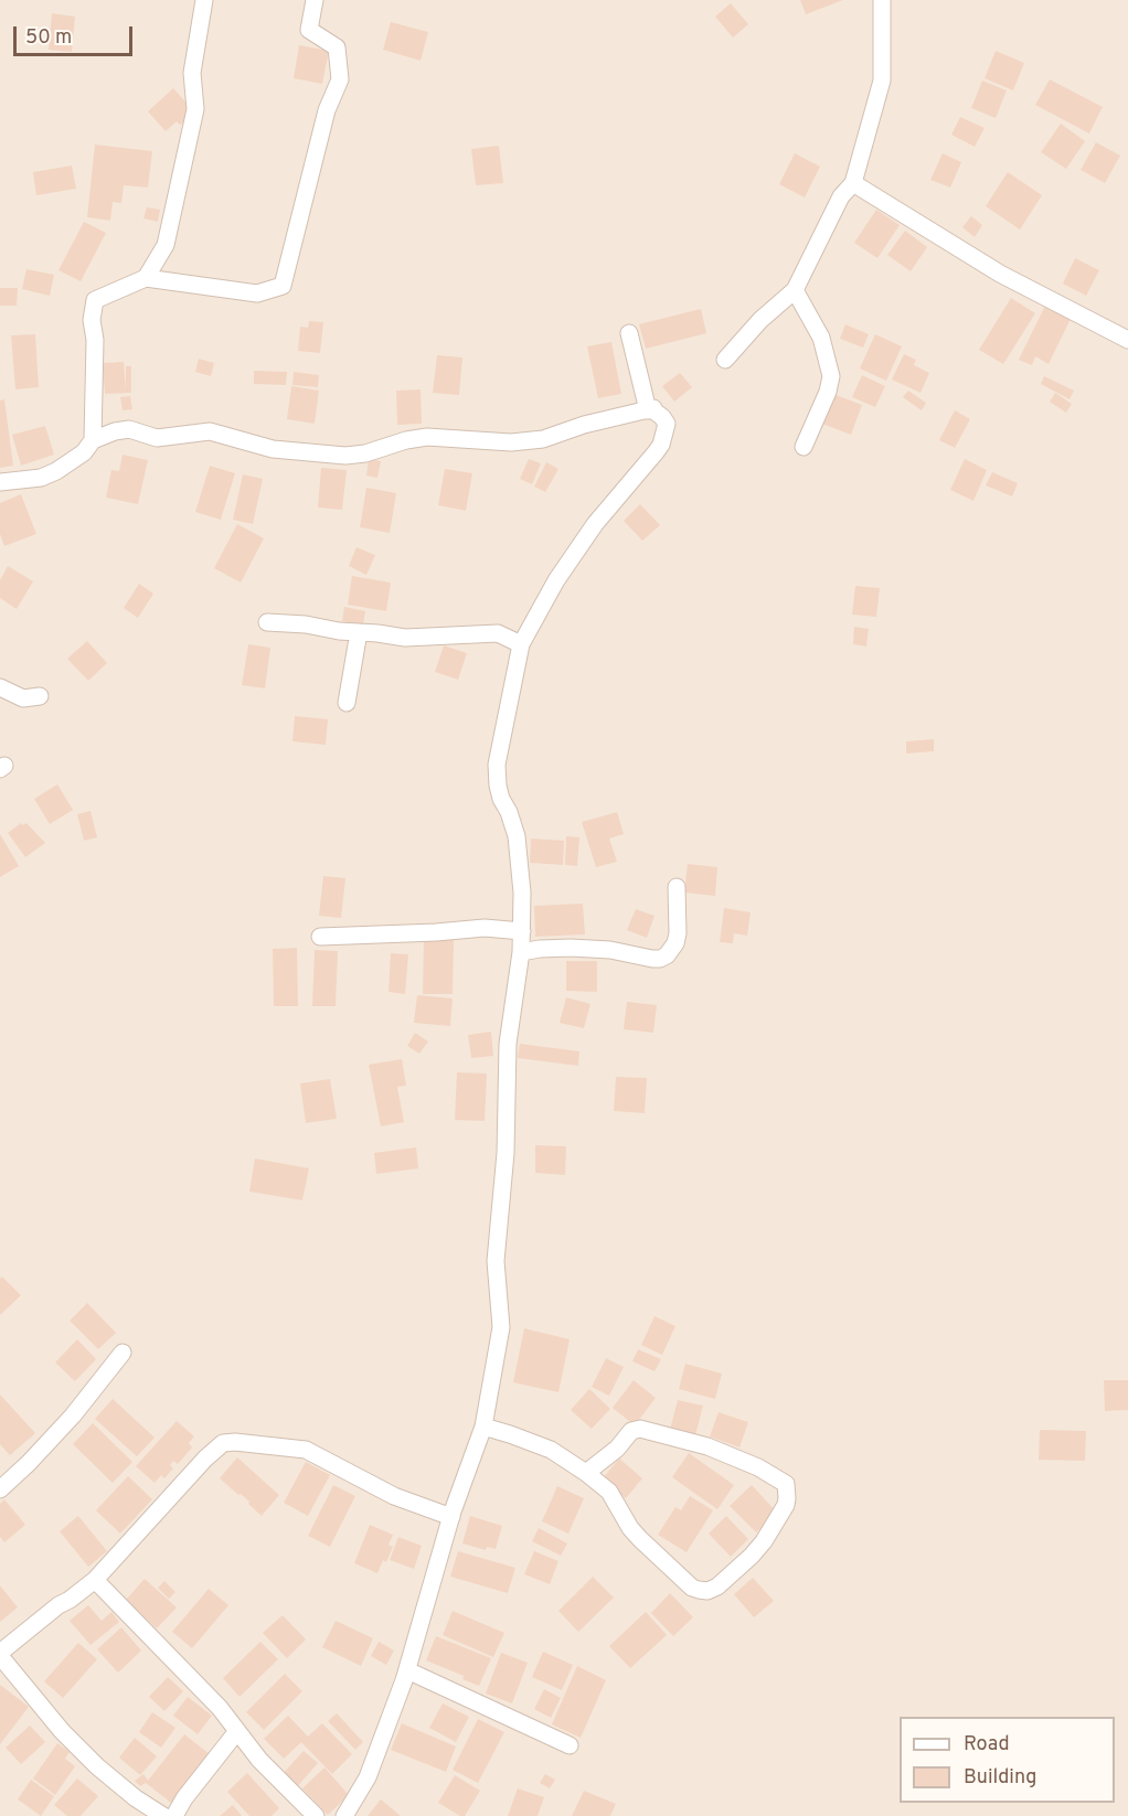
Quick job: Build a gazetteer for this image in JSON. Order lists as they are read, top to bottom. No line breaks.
{"legend":["Road","Building"],"scale_bar":"50 m"}
